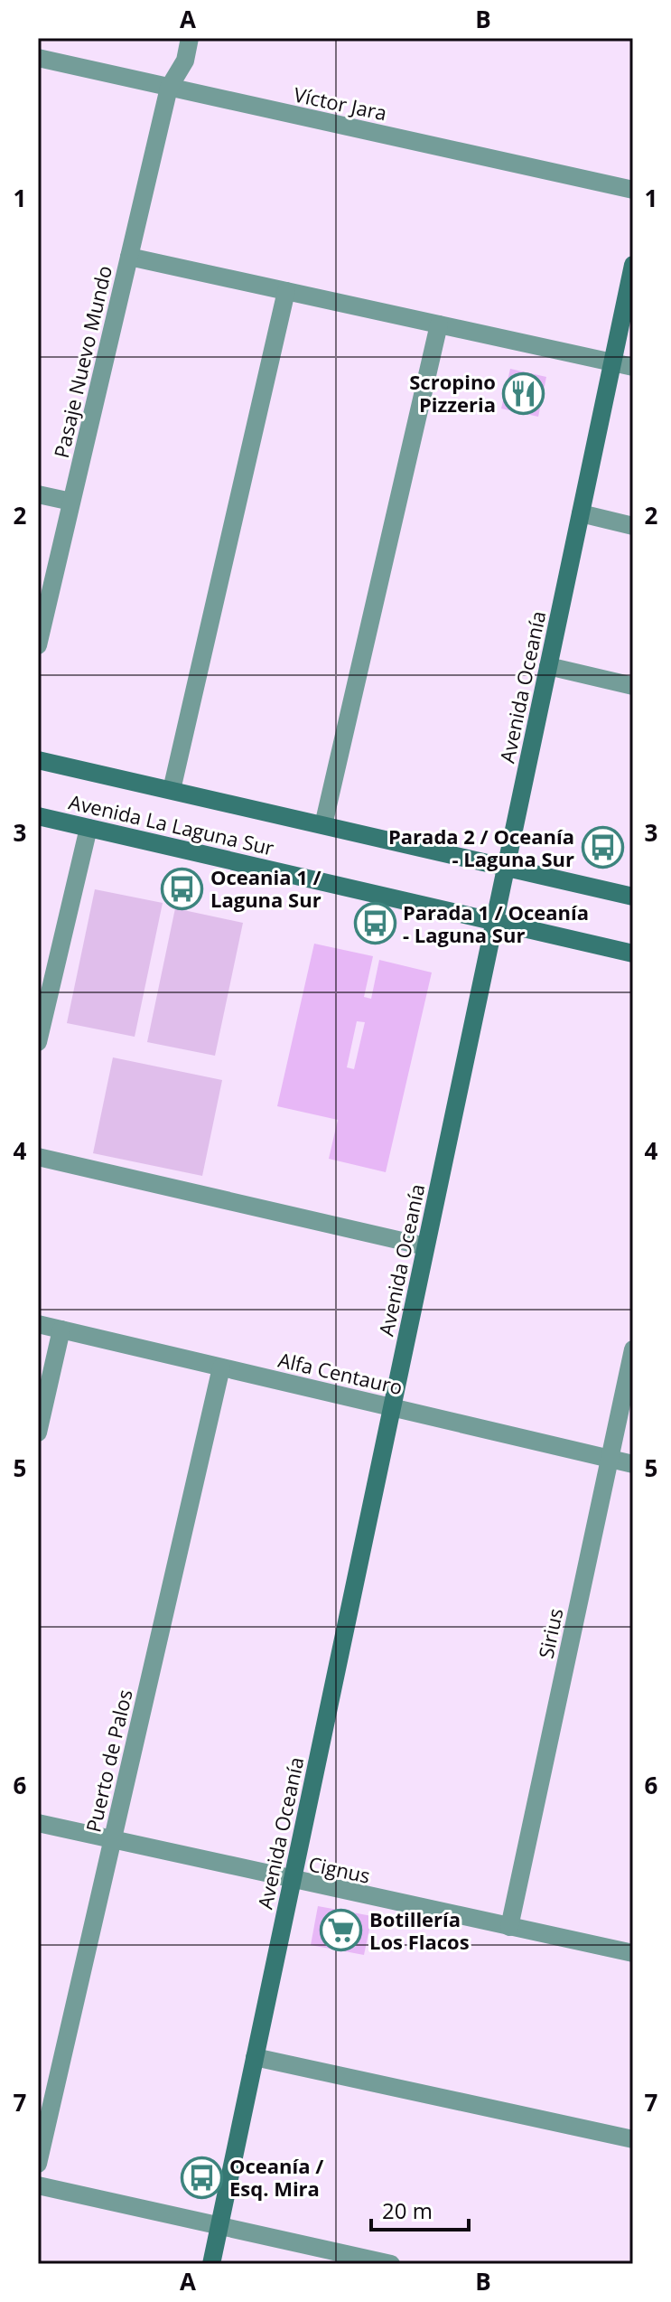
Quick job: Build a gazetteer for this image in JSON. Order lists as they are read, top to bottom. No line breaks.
{"streets":{"street":["Víctor Jara","Pasaje Nuevo Mundo","Avenida Oceanía","Avenida La Laguna Sur","Alfa Centauro","Sirius","Puerto de Palos","Cignus"]},"crossings":[["Víctor Jara","Pasaje Nuevo Mundo"],["Avenida Oceanía","Avenida La Laguna Sur"],["Avenida Oceanía","Alfa Centauro"],["Avenida Oceanía","Cignus"],["Alfa Centauro","Sirius"],["Alfa Centauro","Puerto de Palos"],["Sirius","Cignus"],["Puerto de Palos","Cignus"]],"places":{"restaurant":["Scropino Pizzeria"],"bus stop":["Parada 2 / Oceanía - Laguna Sur","Oceania 1 / Laguna Sur","Parada 1 / Oceanía - Laguna Sur","Oceanía / Esq. Mira"],"supermarket":["Botillería Los Flacos"]},"scale_bar":"20 m","grid":{"columns":["A","B"],"rows":["1","2","3","4","5","6","7"]}}
